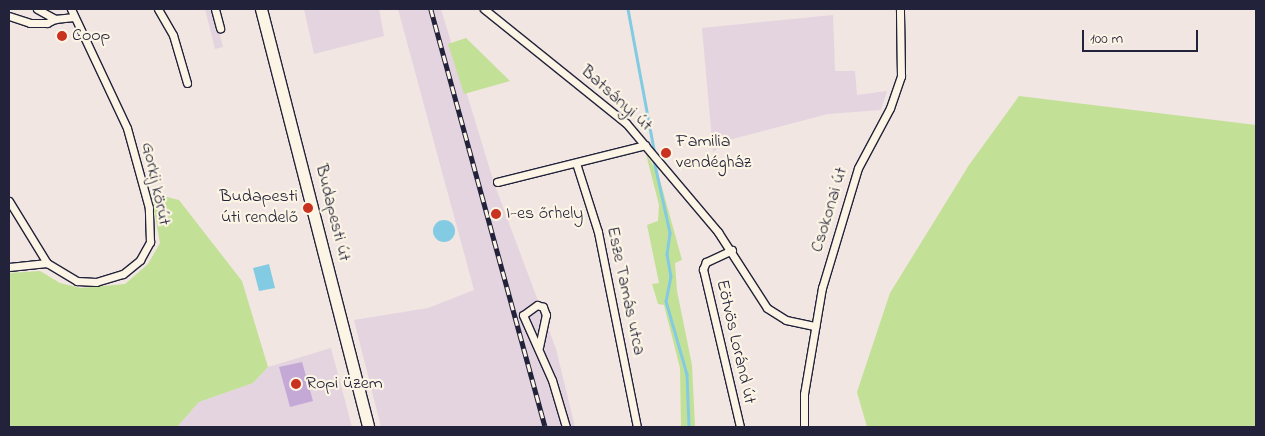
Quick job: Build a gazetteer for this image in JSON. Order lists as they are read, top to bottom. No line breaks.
{"streets":{"main road":["Budapesti út"],"street":["Batsányi út","Gorkij körút","Csokonai út","Esze Tamás utca","Eötvös Loránd út"]},"crossings":[["Batsányi út","Csokonai út"],["Batsányi út","Eötvös Loránd út"]],"places":["Coop","Familia vendégház","Budapesti úti rendelő","I-es őrhely","Ropi üzem"],"scale_bar":"100 m"}
